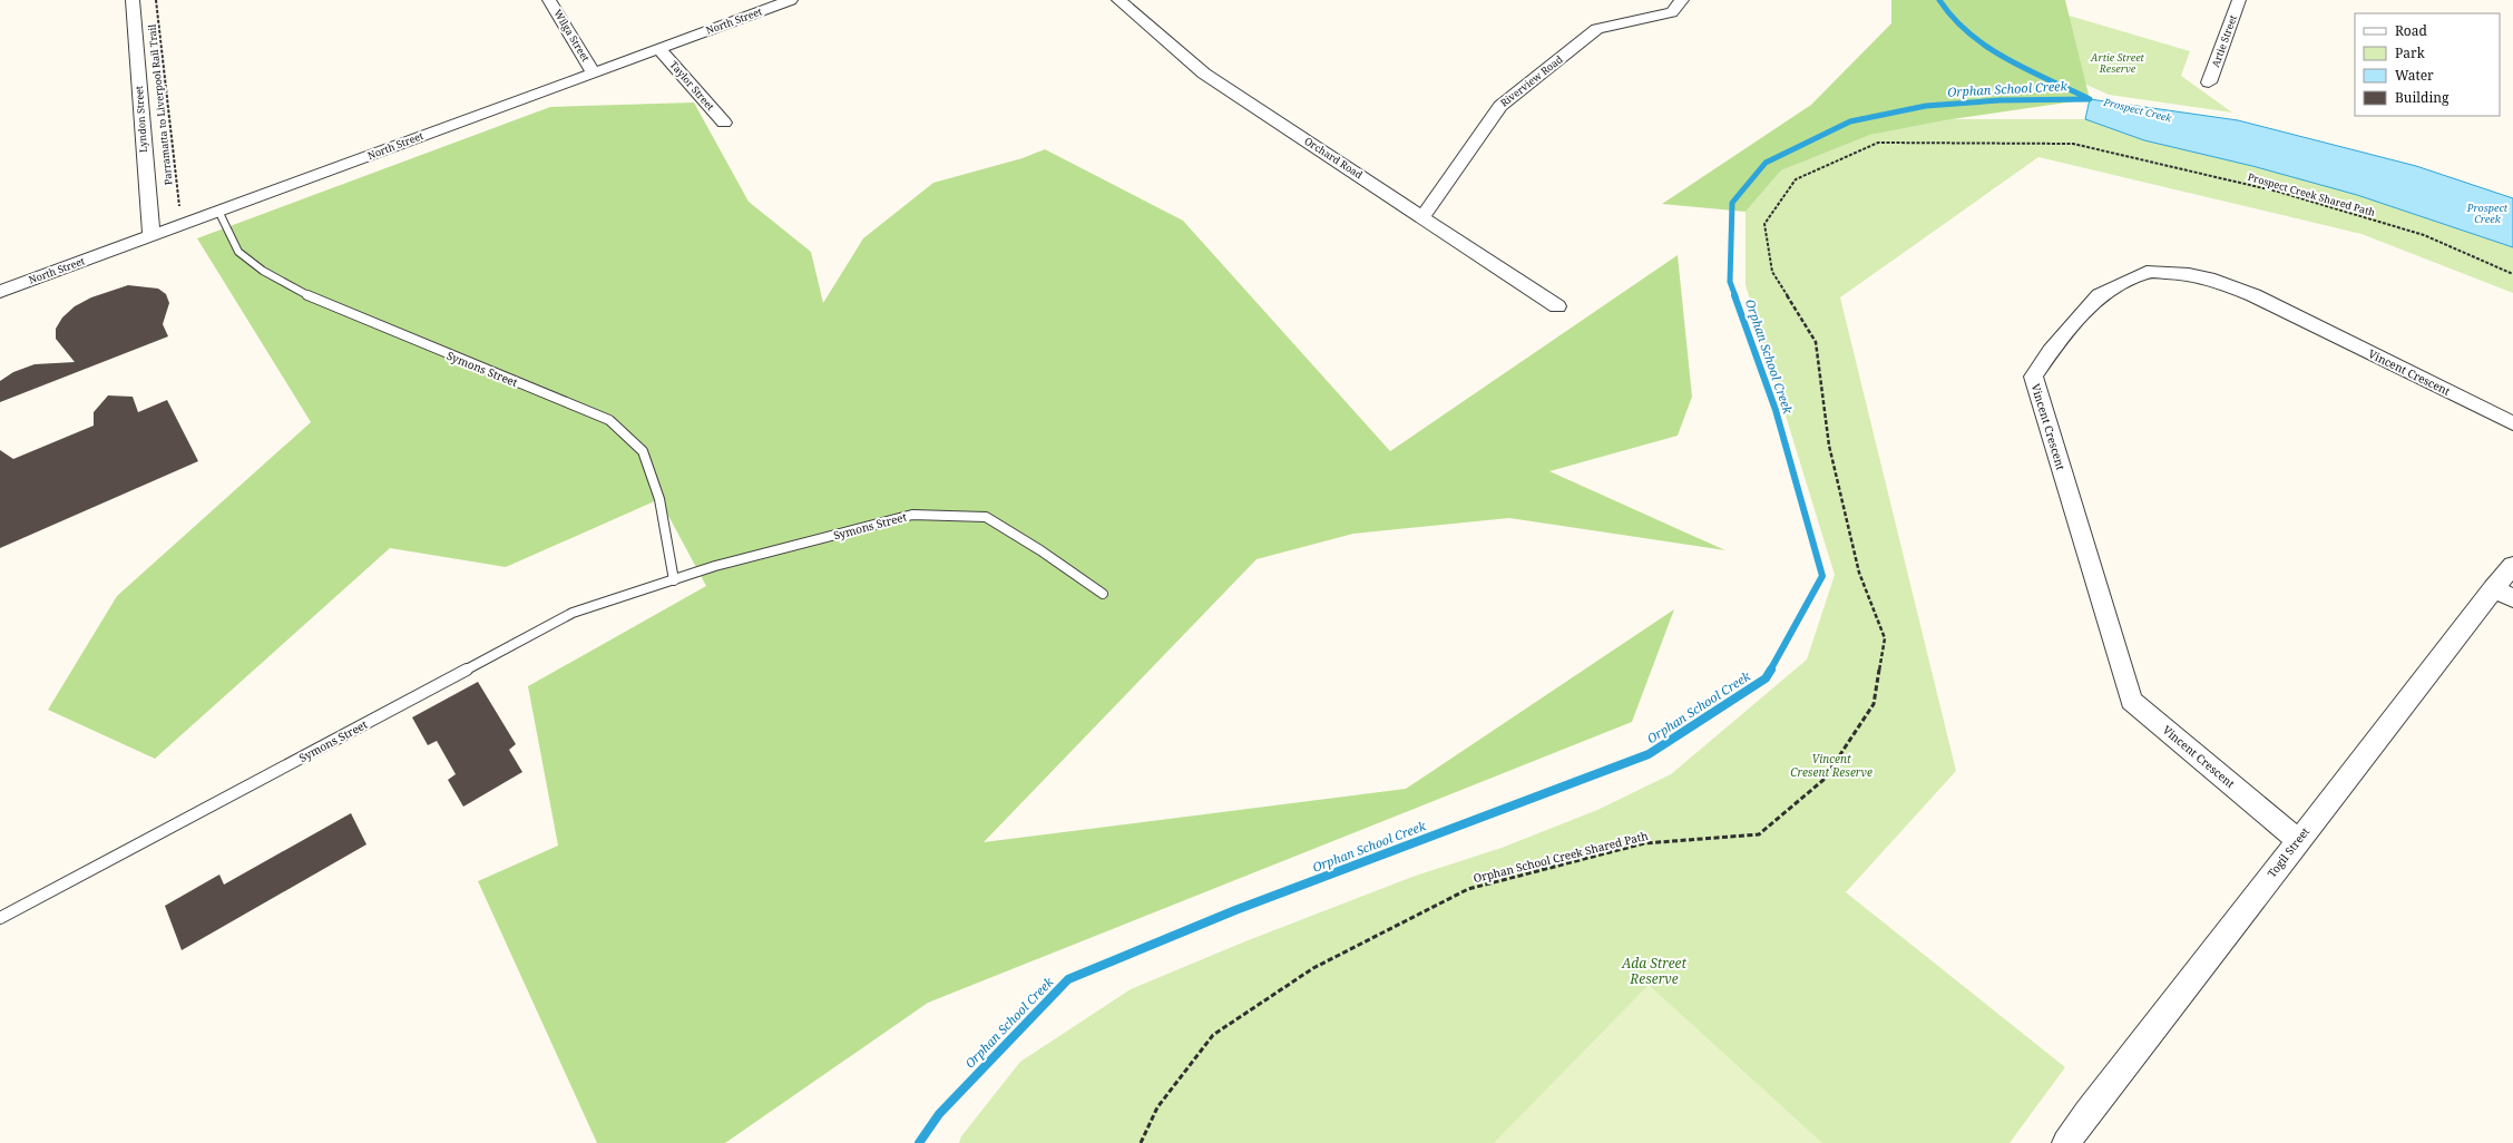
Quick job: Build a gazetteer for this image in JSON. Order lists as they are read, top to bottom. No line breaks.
{"streets":{"street":["North Street","Wilga Street","Artie Street","Riverview Road","Taylor Street","Lyndon Street","Orchard Road","Vincent Crescent","Togil Street"],"lane":["Symons Street"],"path":["Parramatta to Liverpool Rail Trail","Prospect Creek Shared Path","Orphan School Creek Shared Path"]},"crossings":[["North Street","Wilga Street"],["North Street","Taylor Street"],["North Street","Lyndon Street"],["North Street","Symons Street"],["Riverview Road","Orchard Road"],["Prospect Creek Shared Path","Orphan School Creek Shared Path"],["Vincent Crescent","Togil Street"]],"water":["Orphan School Creek","Prospect Creek"],"parks":["Artie Street Reserve","Vincent Cresent Reserve","Ada Street Reserve"],"legend":["Road","Park","Water","Building"]}
